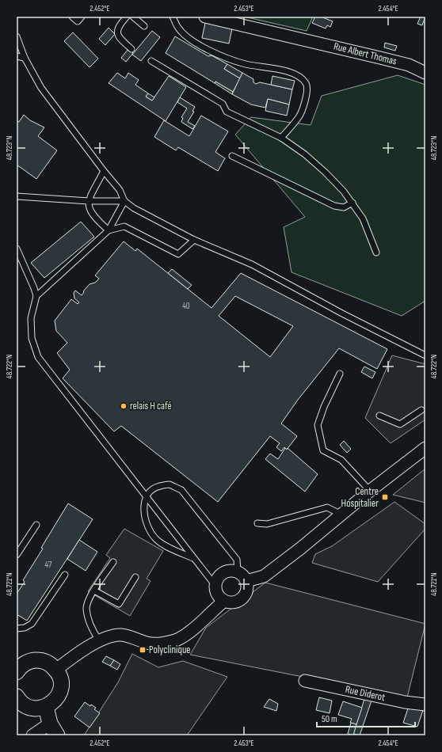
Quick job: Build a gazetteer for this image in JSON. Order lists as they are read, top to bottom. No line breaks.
{"streets":{"street":["Rue Albert Thomas","Rue Diderot"]},"places":{"other":["relais H café"],"transit":["Centre Hospitalier","Polyclinique"]},"house_numbers":["40","47"],"scale_bar":"50 m","coordinates":["2.452°E","2.453°E","2.454°E","48.723°N","48.722°N","48.721°N"]}
